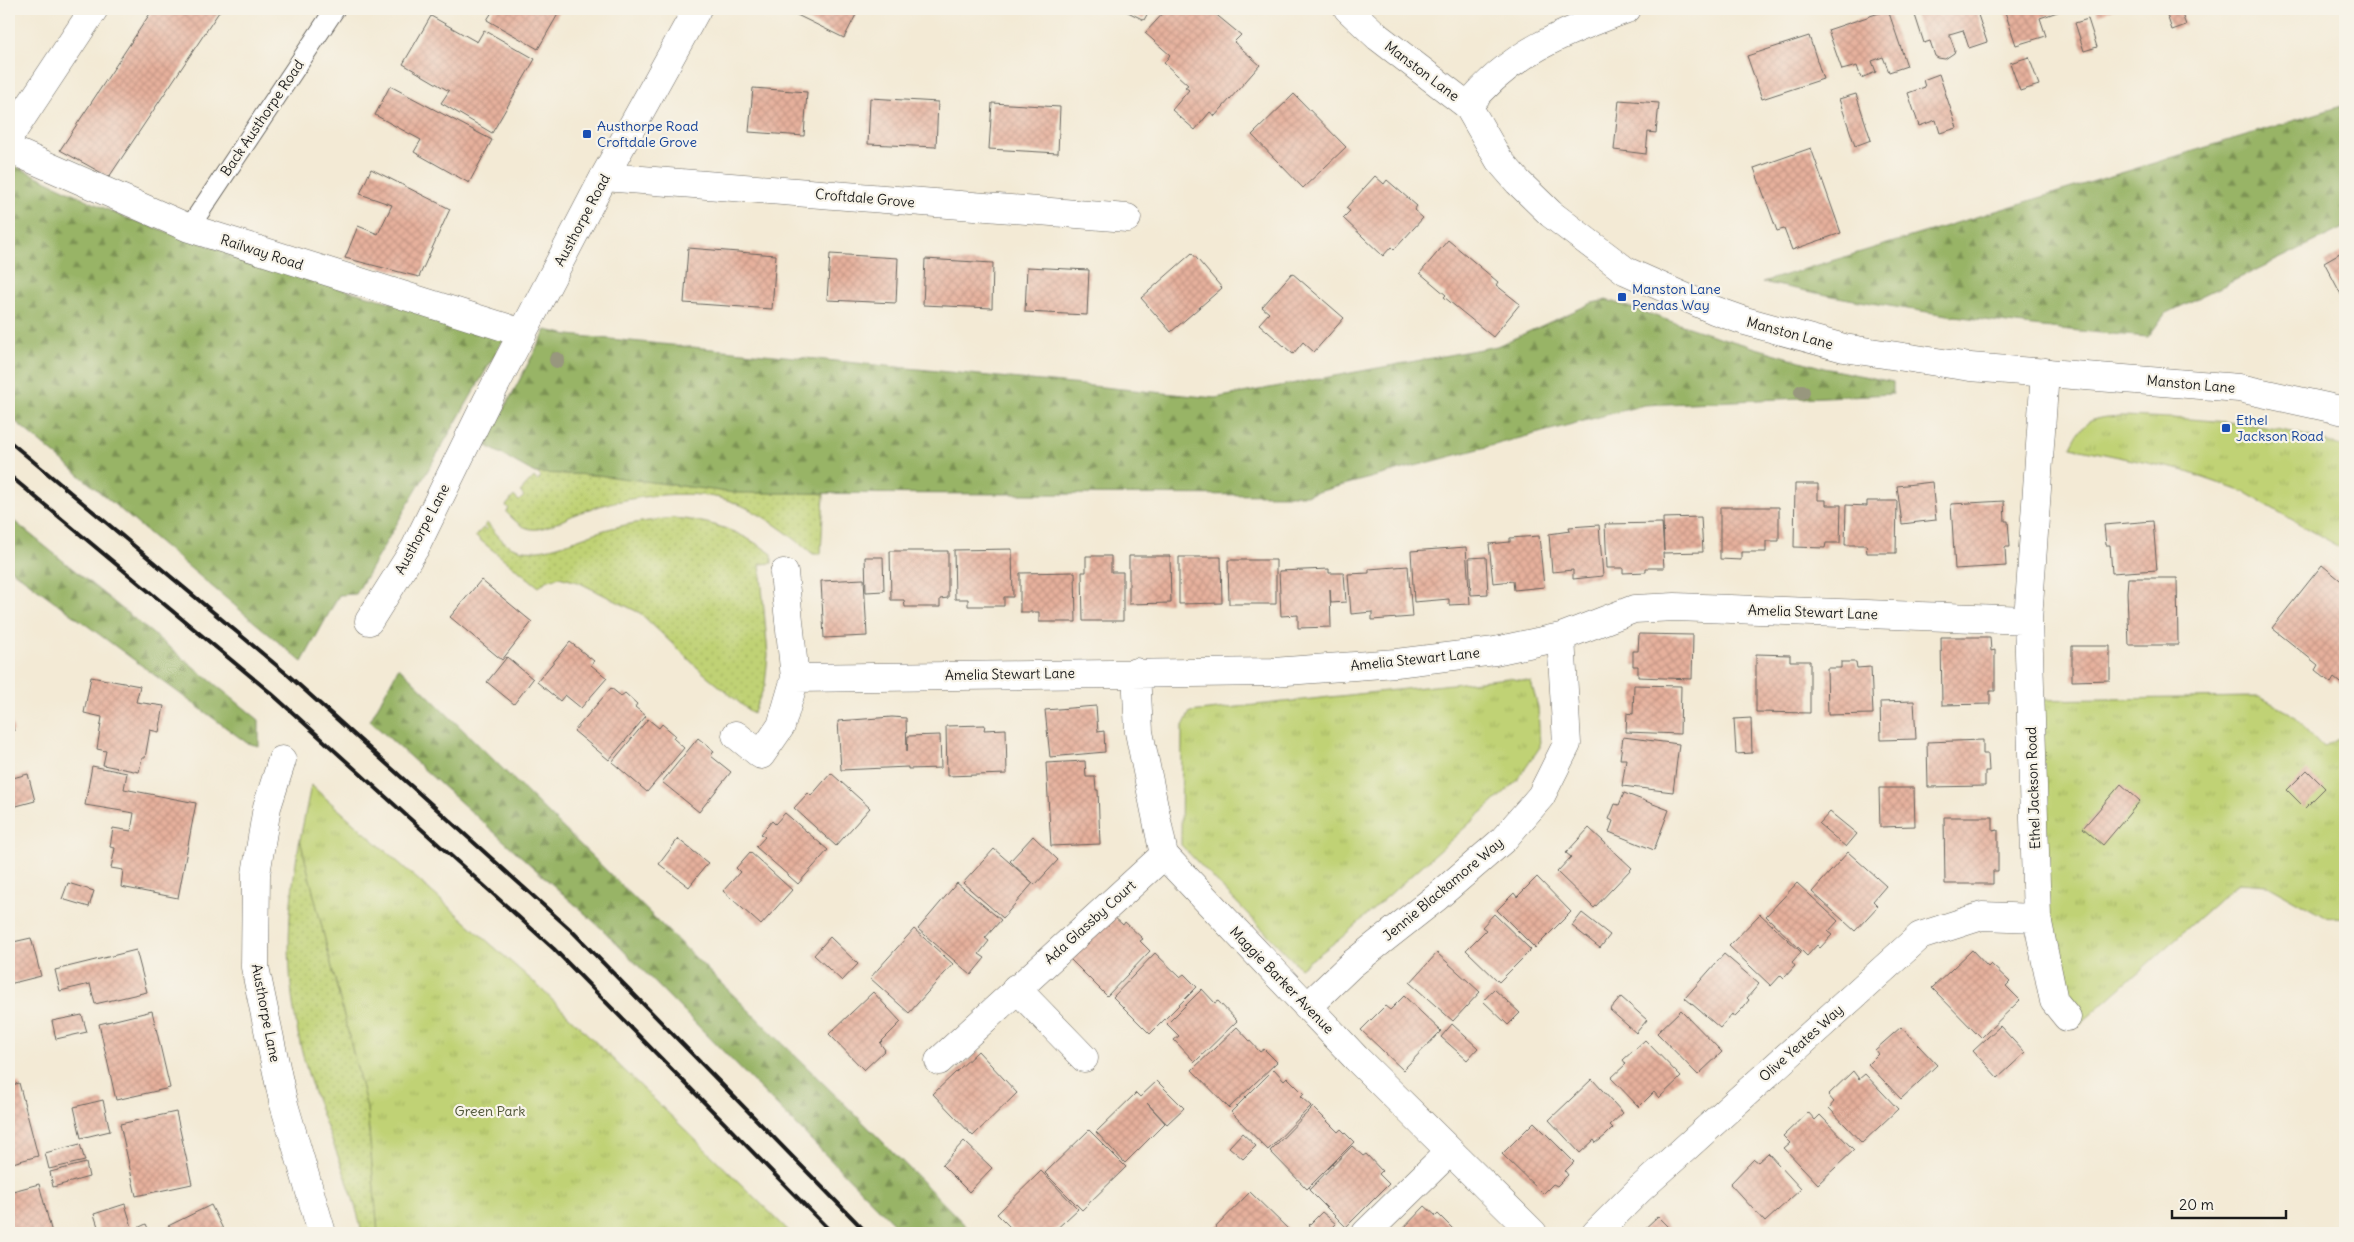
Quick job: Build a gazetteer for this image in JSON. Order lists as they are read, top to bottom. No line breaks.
{"streets":{"street":["Manston Lane","Croftdale Grove","Austhorpe Road","Railway Road","Austhorpe Lane","Amelia Stewart Lane","Ethel Jackson Road","Jennie Blackamore Way","Ada Glassby Court","Maggie Barker Avenue","Olive Yeates Way"],"lane":["Back Austhorpe Road"]},"crossings":[["Manston Lane","Ethel Jackson Road"],["Back Austhorpe Road","Railway Road"],["Croftdale Grove","Austhorpe Road"],["Austhorpe Road","Railway Road"],["Austhorpe Road","Austhorpe Lane"],["Amelia Stewart Lane","Ethel Jackson Road"],["Amelia Stewart Lane","Jennie Blackamore Way"],["Ethel Jackson Road","Olive Yeates Way"],["Jennie Blackamore Way","Maggie Barker Avenue"],["Ada Glassby Court","Maggie Barker Avenue"]],"parks":["Green Park"],"places":{"transit":["Austhorpe Road Croftdale Grove","Manston Lane Pendas Way","Ethel Jackson Road"]},"scale_bar":"20 m"}
